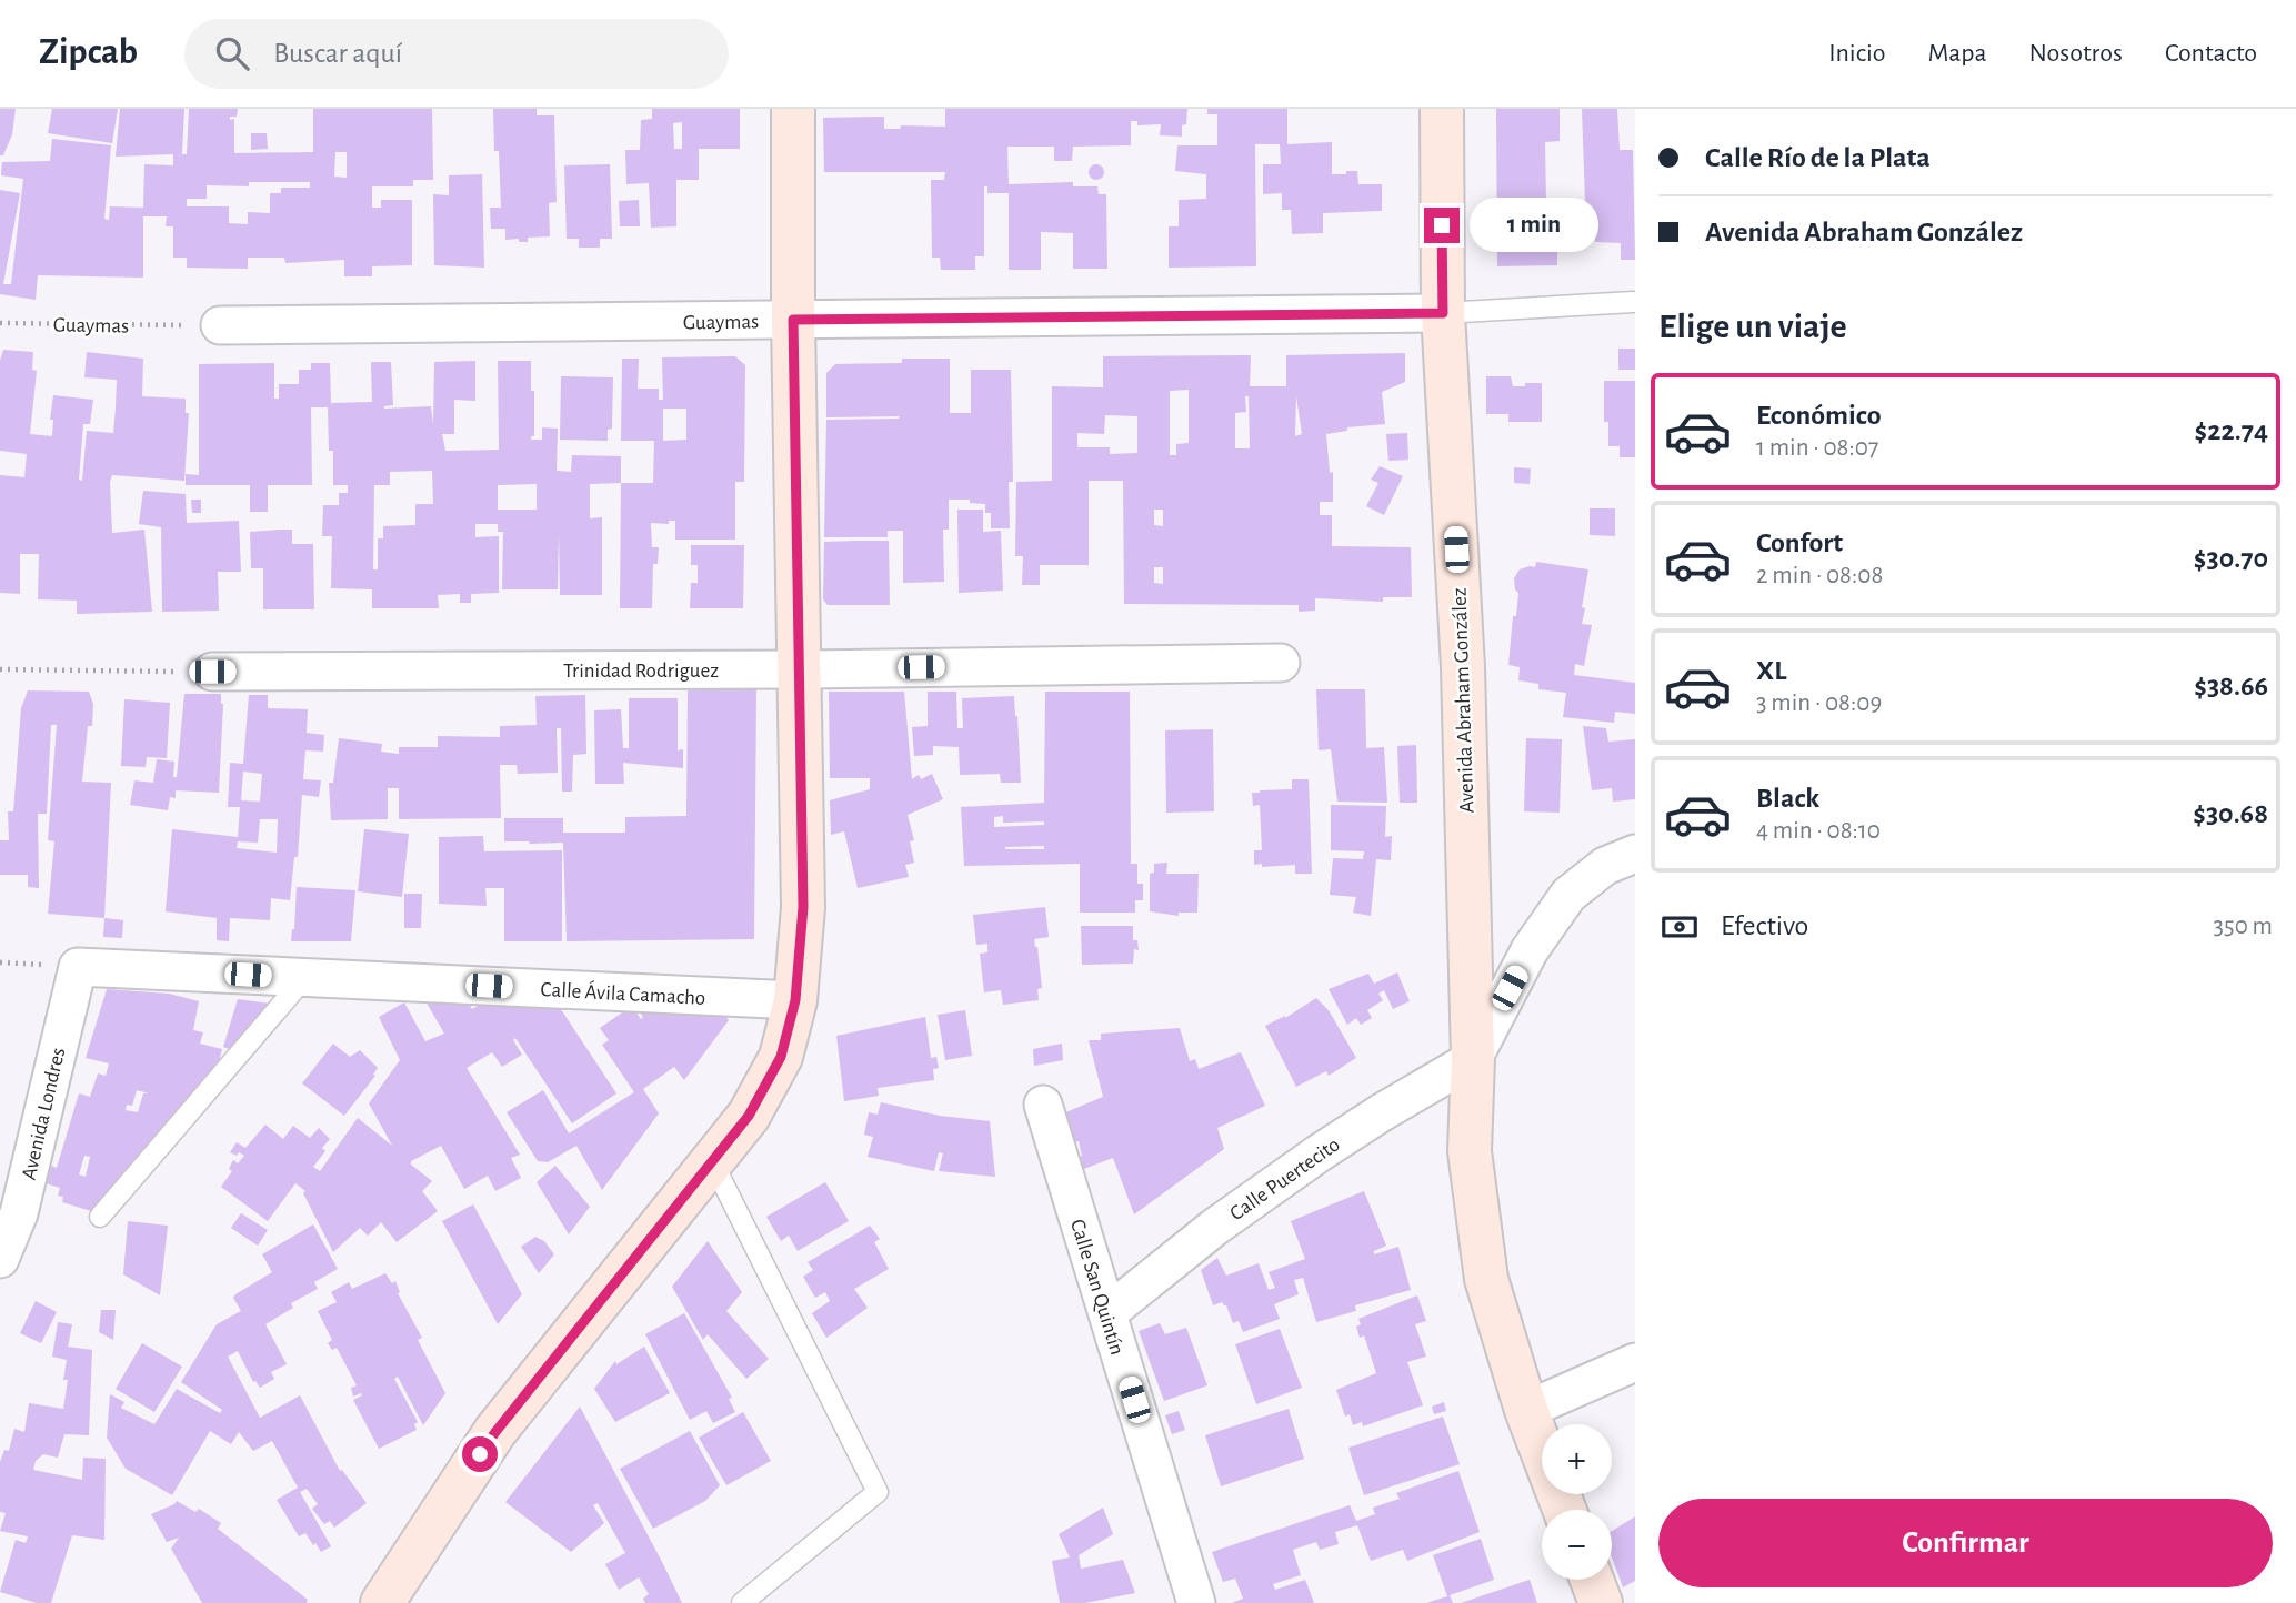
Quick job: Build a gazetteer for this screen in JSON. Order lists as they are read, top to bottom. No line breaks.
{"streets":{"main road":["Avenida Abraham González"],"street":["Guaymas","Trinidad Rodriguez","Calle Ávila Camacho","Avenida Londres","Calle Puertecito","Calle San Quintín"]},"crossings":[["Guaymas","Avenida Abraham González"],["Avenida Abraham González","Calle Puertecito"],["Calle Ávila Camacho","Avenida Londres"],["Calle Puertecito","Calle San Quintín"]],"page":{"header":"Zipcab","search":"Buscar aquí","nav":["Inicio","Mapa","Nosotros","Contacto"],"banner":["Calle Río de la Plata","Avenida Abraham González"],"bubble":"1 min","heading":"Elige un viaje","list":[{"name":"Económico","note":"1 min · 08:07","value":"$22.74"},{"name":"Confort","note":"2 min · 08:08","value":"$30.70"},{"name":"XL","note":"3 min · 08:09","value":"$38.66"},{"name":"Black","note":"4 min · 08:10","value":"$30.68"}],"pay":["Efectivo","350 m"],"map_buttons":["+","−"],"buttons":"Confirmar"}}
